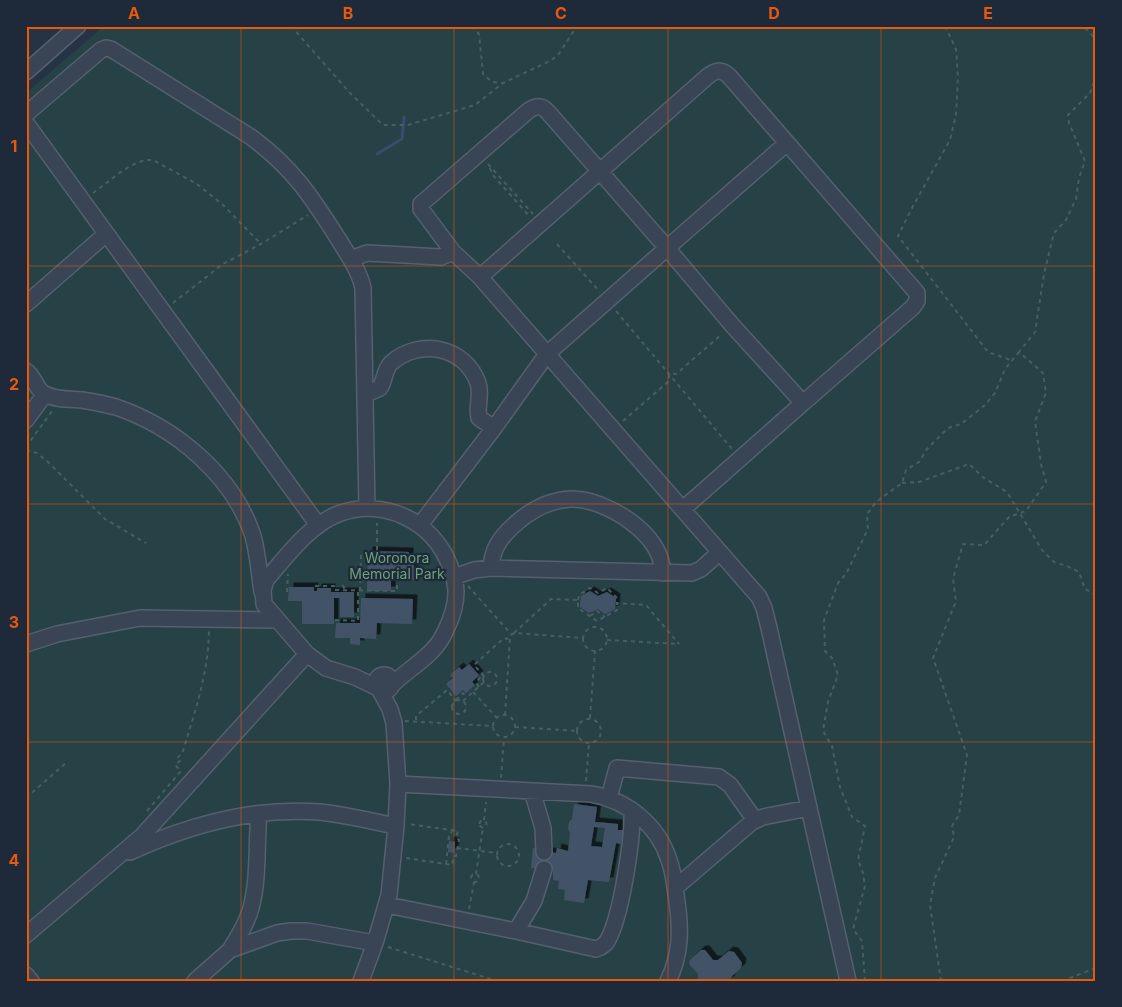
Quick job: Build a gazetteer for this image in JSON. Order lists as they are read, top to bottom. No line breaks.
{"parks":["Woronora Memorial Park"],"grid":{"columns":["A","B","C","D","E"],"rows":["1","2","3","4"]}}
